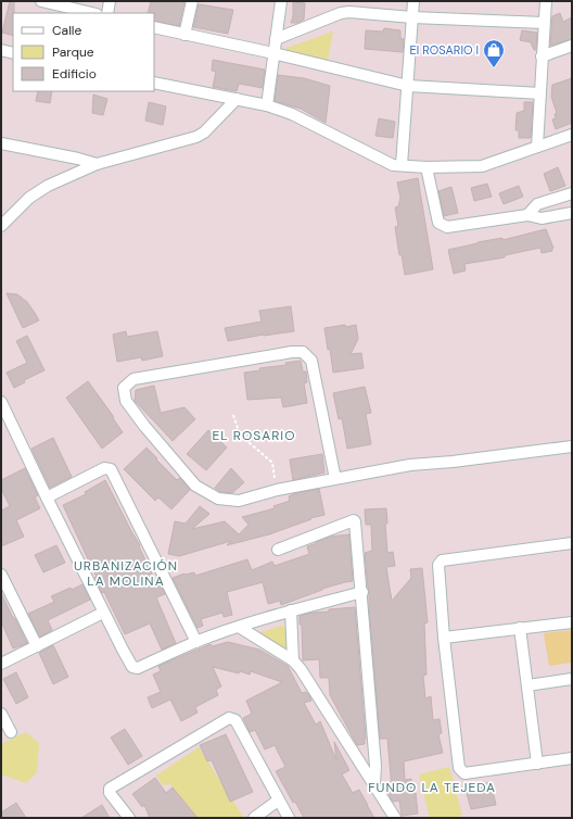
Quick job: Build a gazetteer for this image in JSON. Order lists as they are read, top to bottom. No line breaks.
{"districts":["EL ROSARIO","URBANIZACIÓN LA MOLINA","FUNDO LA TEJEDA"],"places":{"shop":["El ROSARIO I"]},"legend":["Calle","Parque","Edificio"]}
